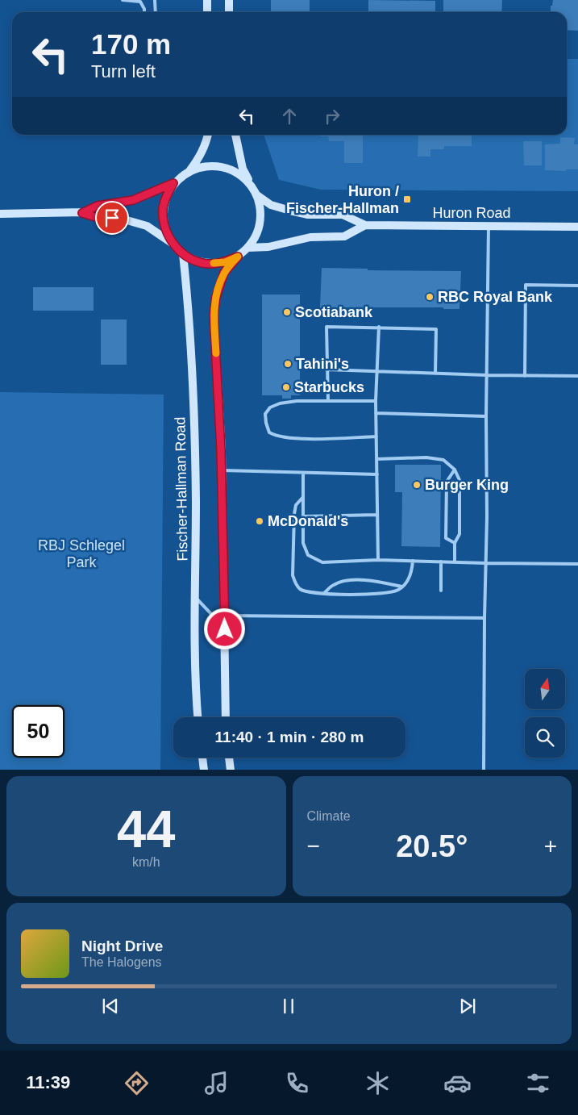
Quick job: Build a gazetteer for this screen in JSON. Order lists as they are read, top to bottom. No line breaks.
{"streets":{"main road":["Huron Road","Fischer-Hallman Road"]},"crossings":[["Huron Road","Fischer-Hallman Road"]],"parks":["RBJ Schlegel Park"],"places":{"transit":["Huron / Fischer-Hallman"],"other":["RBC Royal Bank","Scotiabank","Tahini's","Starbucks","Burger King","McDonald's"]},"north":"top","page":{"turn":["170 m","Turn left"],"limit":"50","trip":"11:40 · 1 min · 280 m","tile":[["44","km/h"],"Climate"],"heat":["−","20.5°","+"],"song":["Night Drive","The Halogens"],"tabs":"11:39"}}
